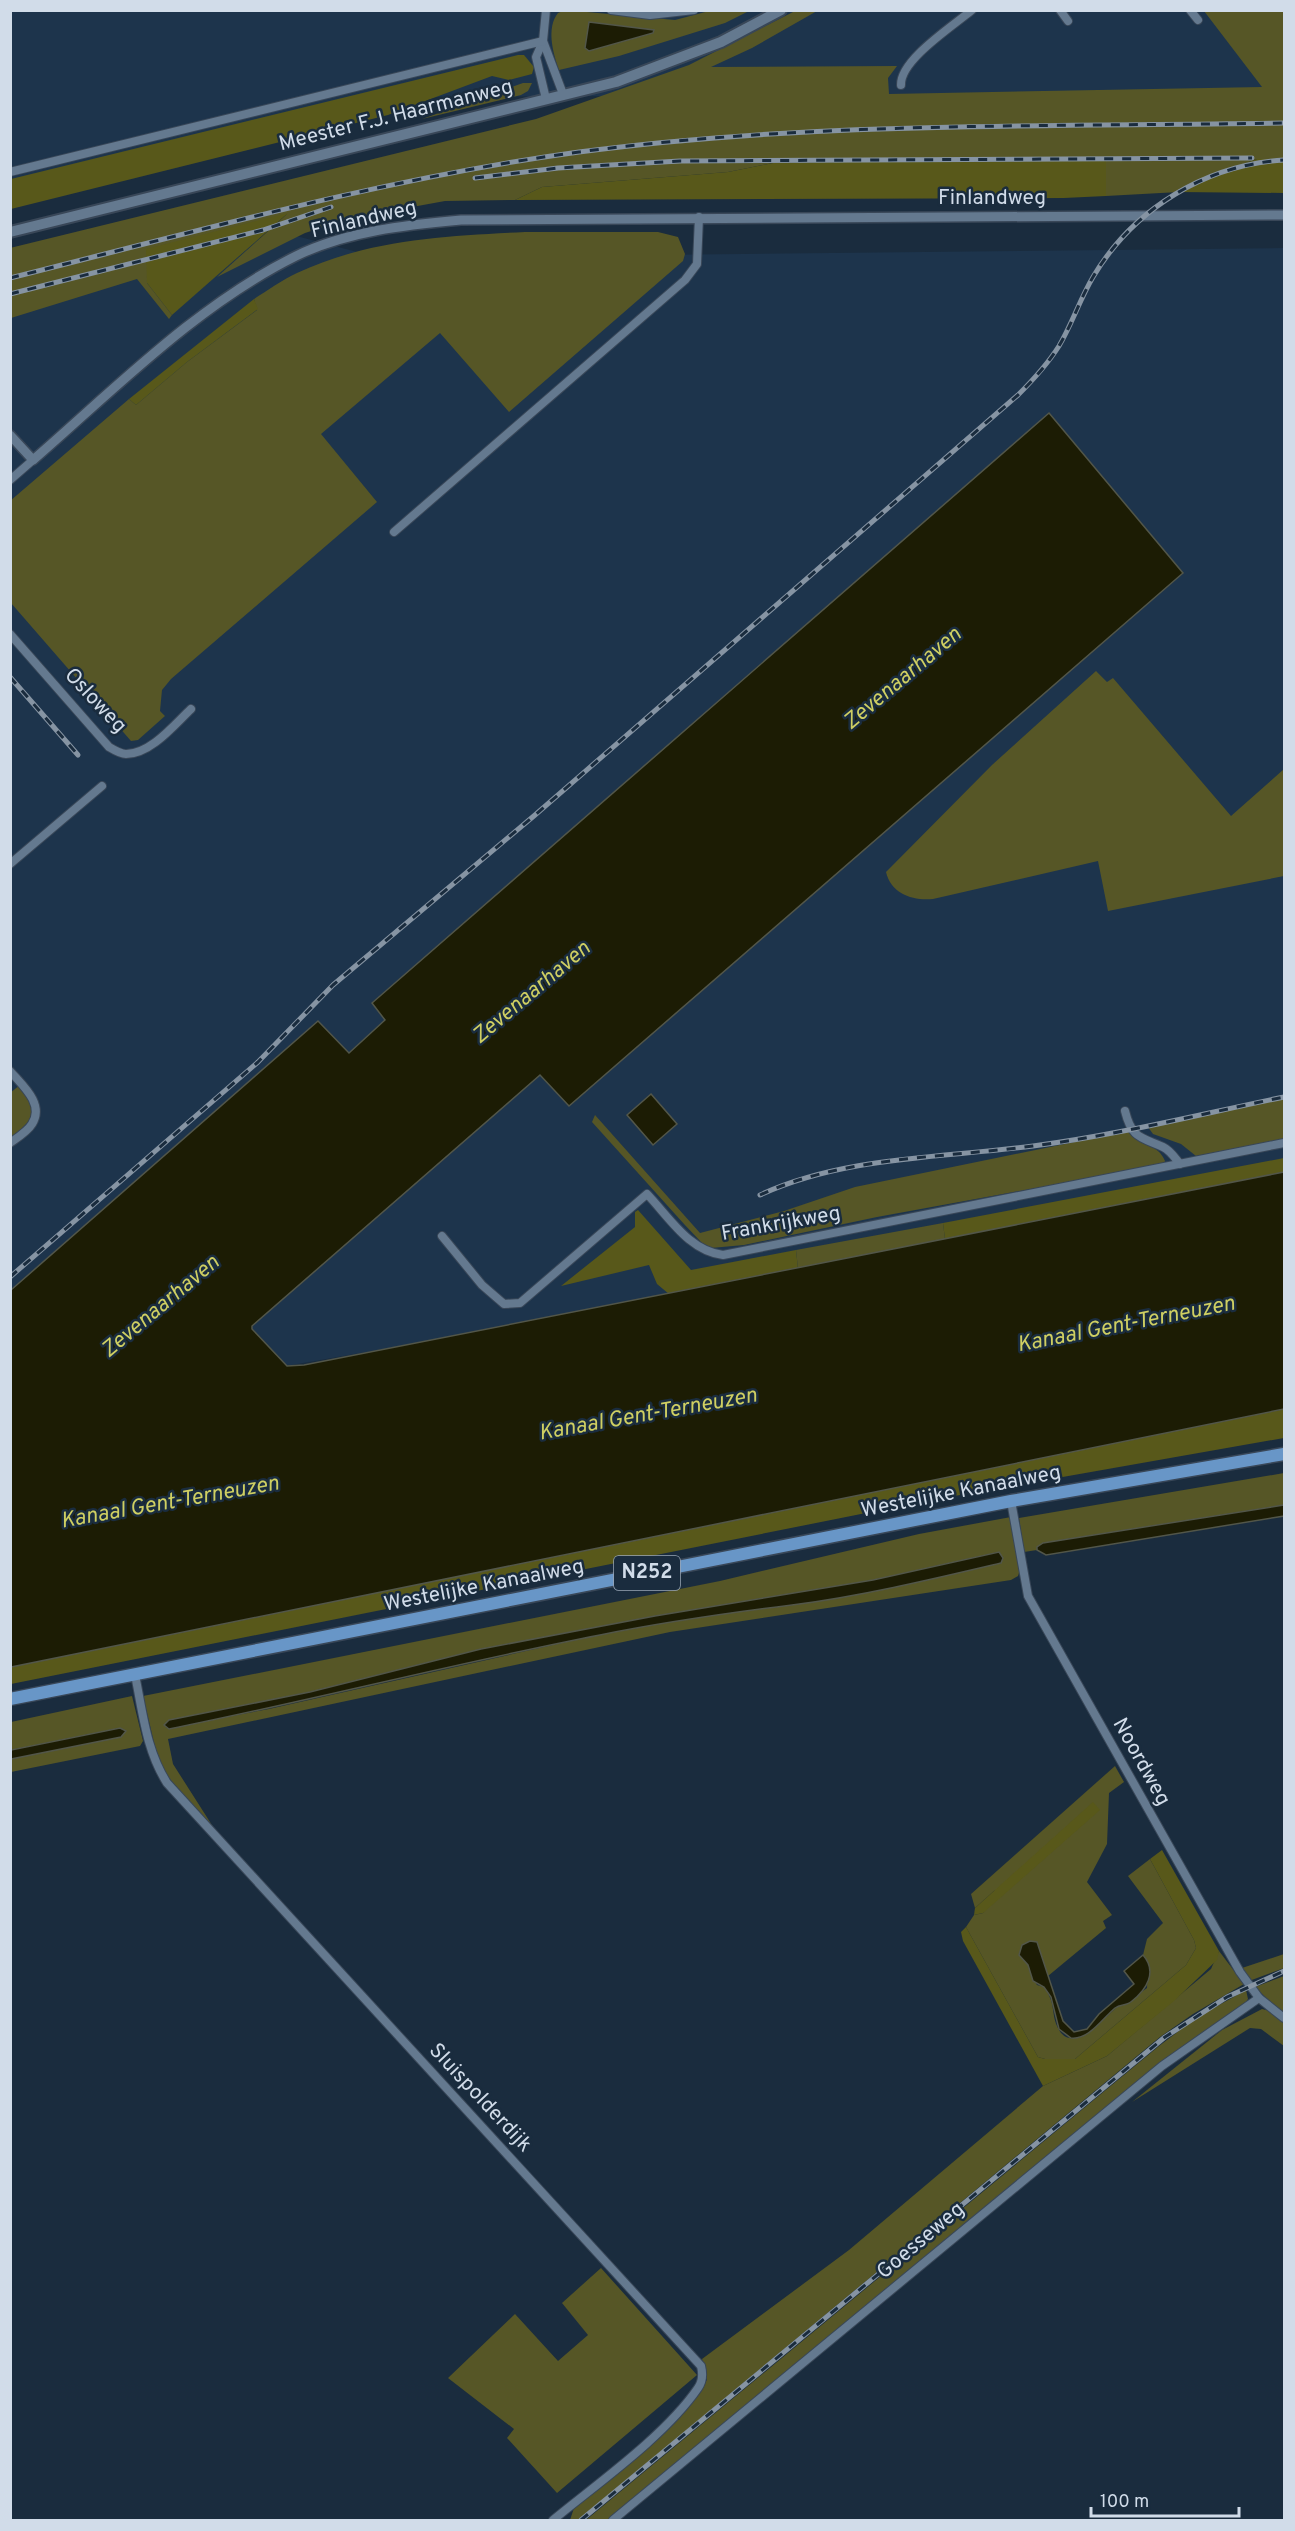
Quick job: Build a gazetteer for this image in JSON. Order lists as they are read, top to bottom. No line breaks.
{"streets":{"main road":["Meester F.J. Haarmanweg","Westelijke Kanaalweg","N252"],"street":["Finlandweg","Osloweg","Frankrijkweg","Noordweg","Sluispolderdijk","Goesseweg"]},"crossings":[["Westelijke Kanaalweg","Noordweg"],["Westelijke Kanaalweg","Sluispolderdijk"],["Noordweg","Goesseweg"]],"water":["Zevenaarhaven","Kanaal Gent-Terneuzen"],"scale_bar":"100 m"}
